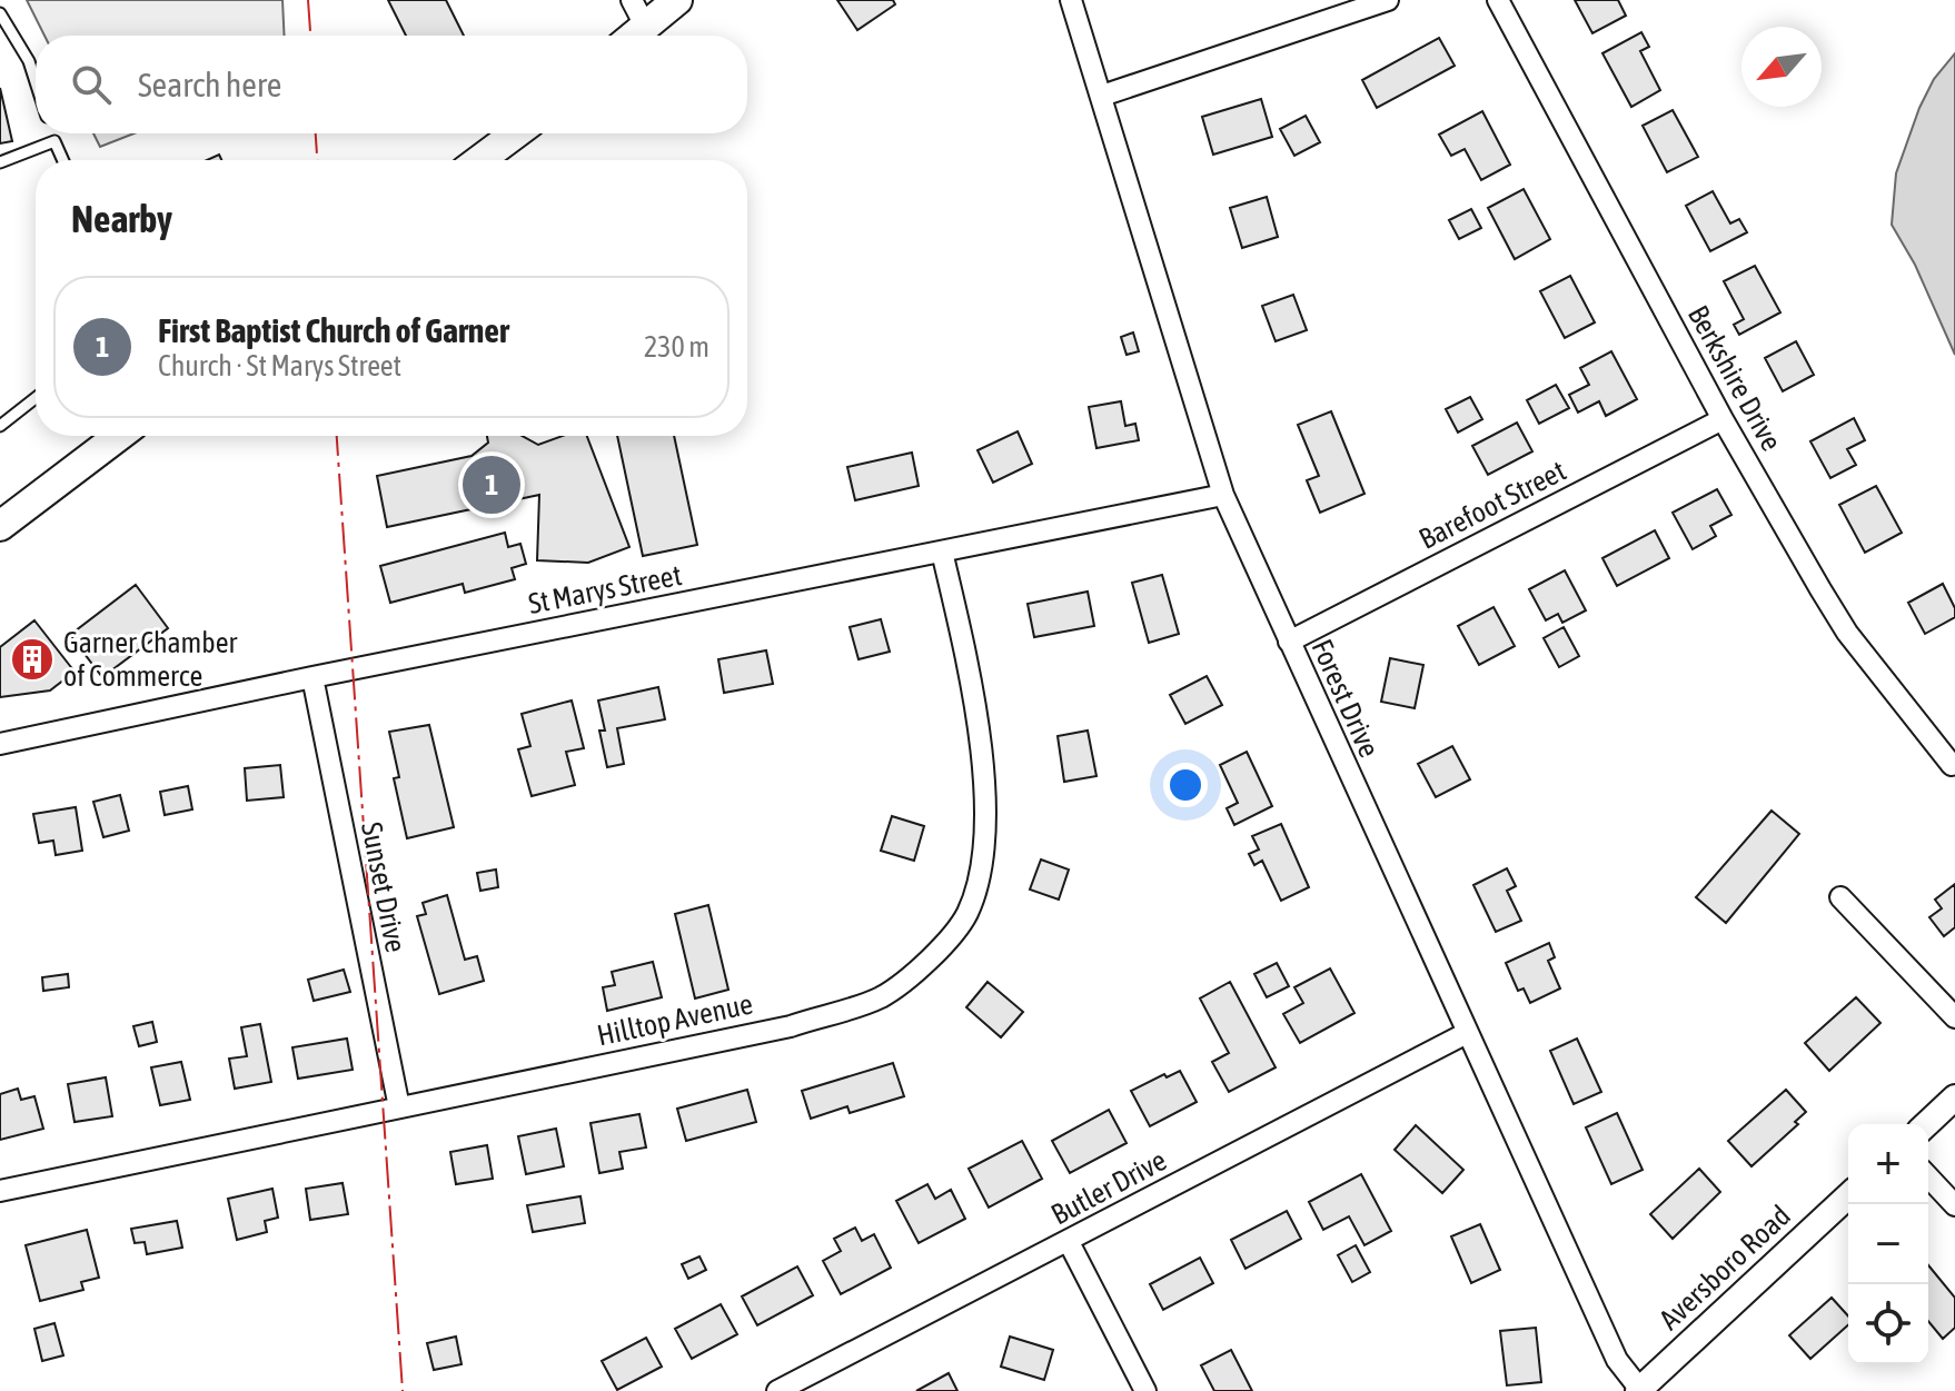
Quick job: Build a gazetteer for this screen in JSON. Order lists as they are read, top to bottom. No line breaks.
{"streets":{"street":["Berkshire Drive","Barefoot Street","St Marys Street","Forest Drive","Sunset Drive","Hilltop Avenue","Butler Drive","Aversboro Road"]},"crossings":[["Berkshire Drive","Barefoot Street"],["Barefoot Street","Forest Drive"],["St Marys Street","Forest Drive"],["St Marys Street","Sunset Drive"],["St Marys Street","Hilltop Avenue"],["Forest Drive","Butler Drive"],["Forest Drive","Aversboro Road"],["Sunset Drive","Hilltop Avenue"]],"places":{"building":["Garner Chamber of Commerce"]},"north":"bottom left","page":{"search":"Search here","heading":"Nearby","list":[{"mark":"1","name":"First Baptist Church of Garner","note":"Church · St Marys Street","value":"230 m"}],"pins":"1","map_buttons":["+","−"]}}
